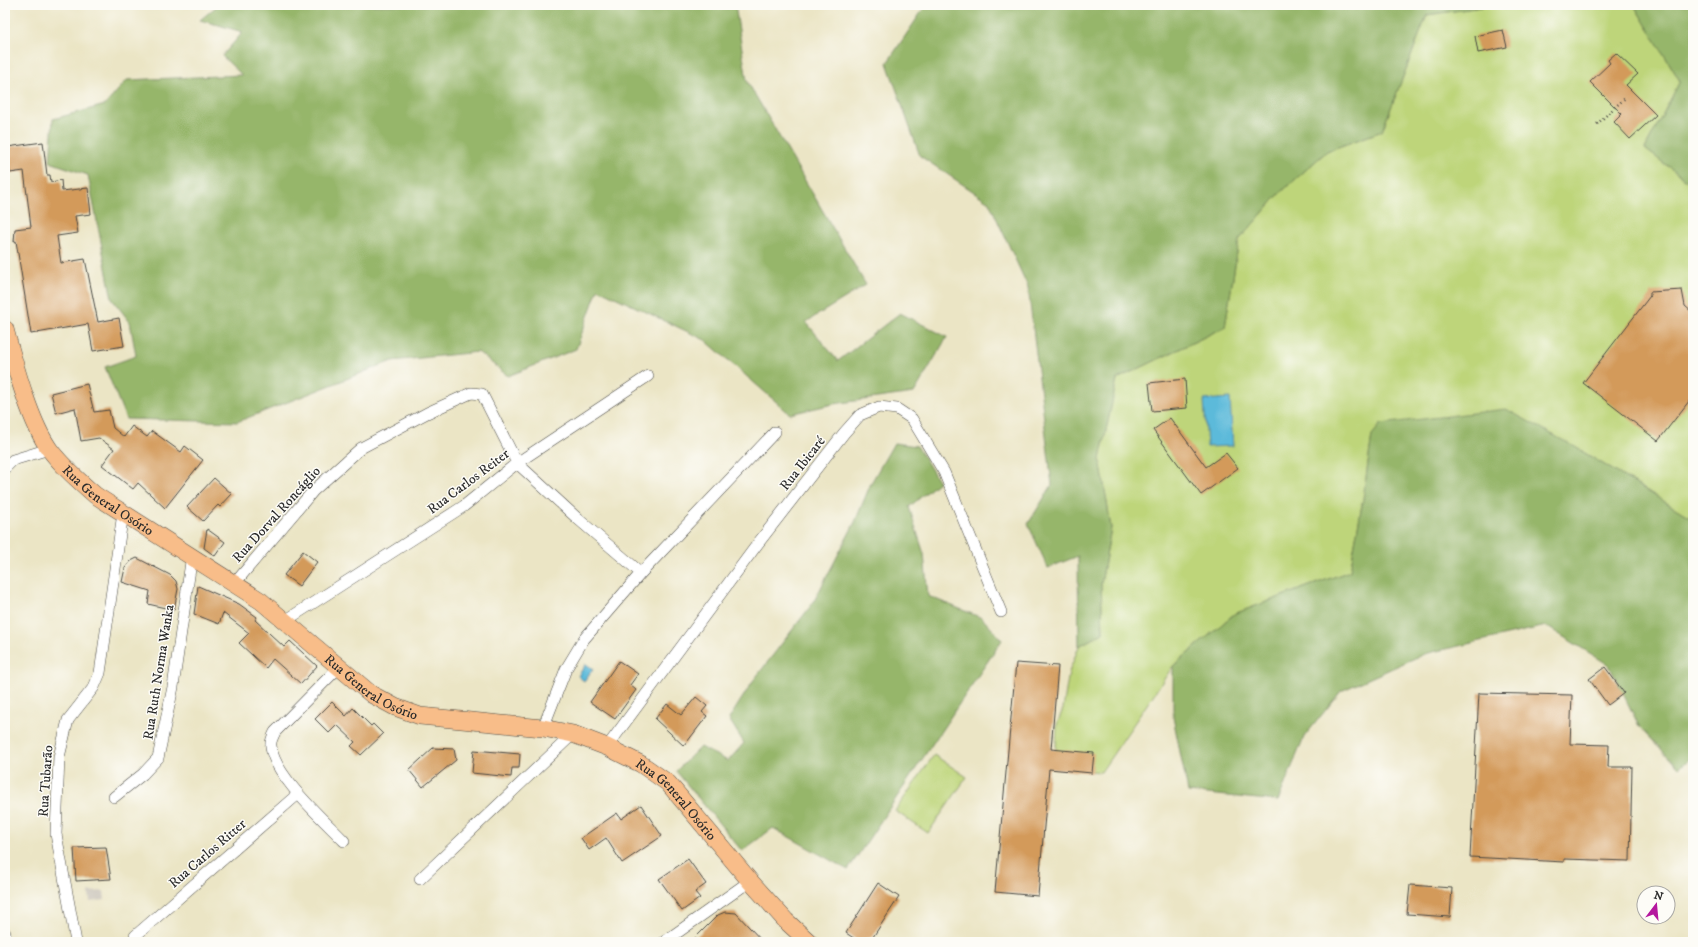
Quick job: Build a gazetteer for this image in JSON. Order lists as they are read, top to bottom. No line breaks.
{"streets":{"main road":["Rua General Osório"],"street":["Rua Ibicaré","Rua Carlos Reiter","Rua Dorval Roncáglio","Rua Ruth Norma Wanka","Rua Tubarão","Rua Carlos Ritter"]},"crossings":[["Rua Ibicaré","Rua General Osório"],["Rua Carlos Reiter","Rua General Osório"],["Rua Carlos Reiter","Rua Dorval Roncáglio"],["Rua General Osório","Rua Dorval Roncáglio"],["Rua General Osório","Rua Ruth Norma Wanka"],["Rua General Osório","Rua Tubarão"]],"north":"top"}
